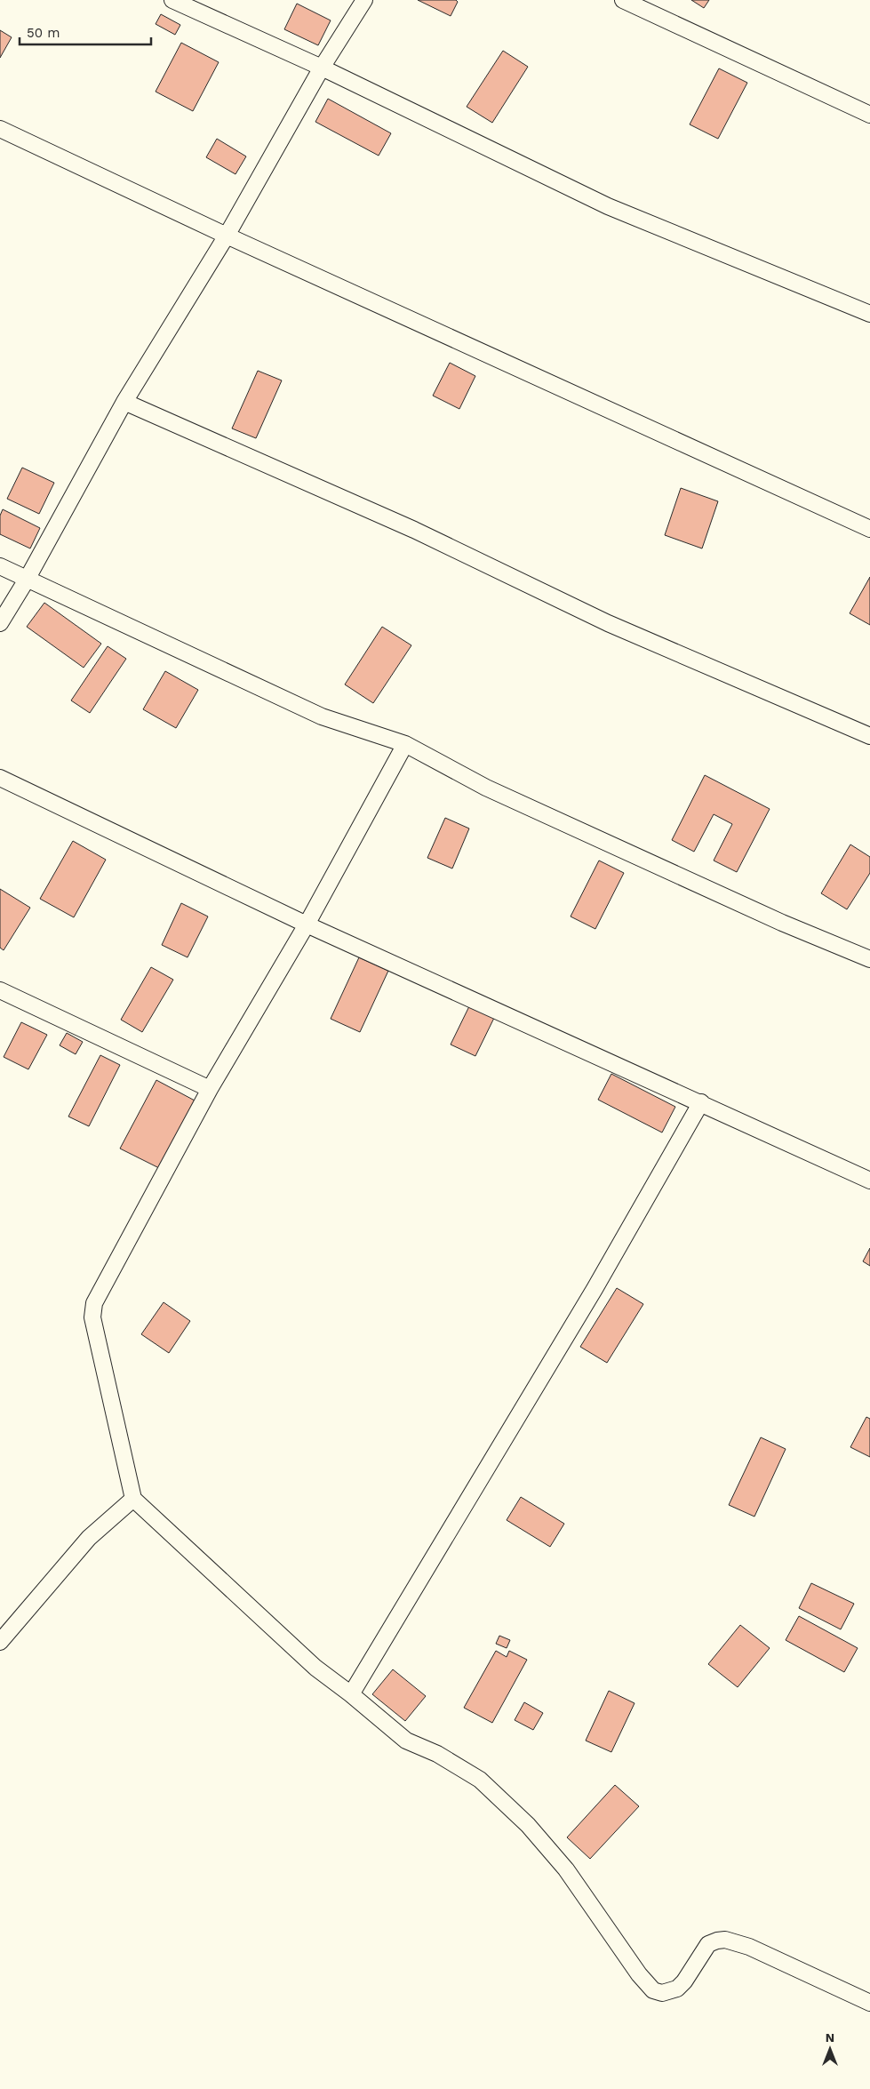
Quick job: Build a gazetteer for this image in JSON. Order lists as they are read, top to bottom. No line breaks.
{"scale_bar":"50 m","north":"top"}
